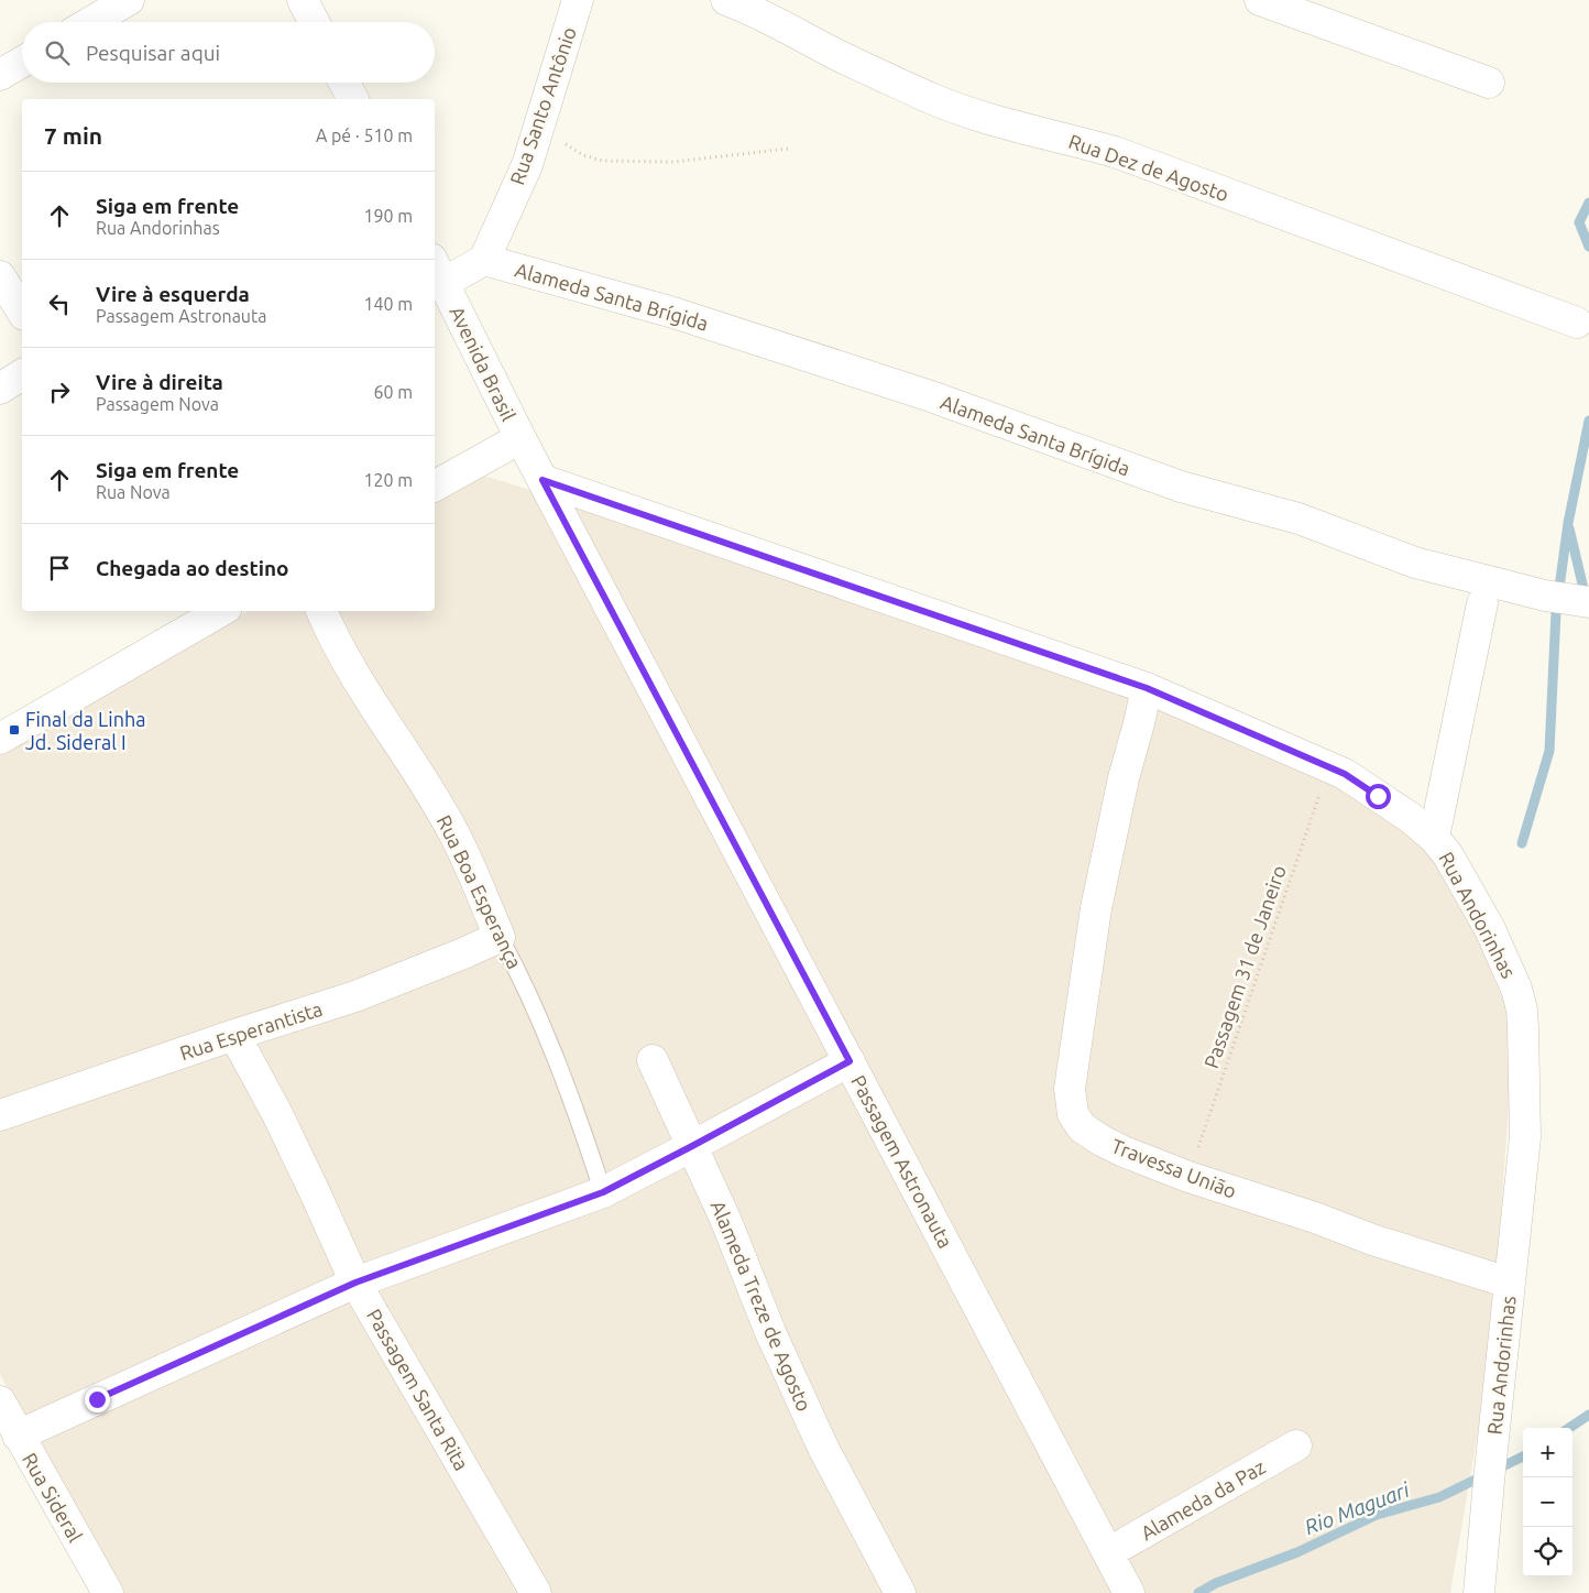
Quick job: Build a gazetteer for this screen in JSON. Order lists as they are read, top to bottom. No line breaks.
{"streets":{"street":["Rua Santo Antônio","Rua Dez de Agosto","Alameda Santa Brígida","Avenida Brasil","Rua Boa Esperança","Rua Andorinhas","Rua Esperantista","Passagem Astronauta","Travessa União","Alameda Treze de Agosto","Passagem Santa Rita","Rua Sideral","Alameda da Paz"],"path":["Passagem 31 de Janeiro"]},"crossings":[["Rua Santo Antônio","Alameda Santa Brígida"],["Avenida Brasil","Passagem Astronauta"],["Rua Boa Esperança","Rua Esperantista"],["Rua Andorinhas","Passagem 31 de Janeiro"],["Rua Andorinhas","Passagem Astronauta"],["Rua Andorinhas","Travessa União"],["Passagem 31 de Janeiro","Travessa União"],["Rua Esperantista","Passagem Santa Rita"],["Passagem Astronauta","Alameda da Paz"]],"water":["Rio Maguari"],"places":{"transit":["Final da Linha Jd. Sideral I"]},"page":{"search":"Pesquisar aqui","heading":["7 min","A pé · 510 m"],"list":[["Siga em frente","Rua Andorinhas","190 m"],["Vire à esquerda","Passagem Astronauta","140 m"],["Vire à direita","Passagem Nova","60 m"],["Siga em frente","Rua Nova","120 m"],"Chegada ao destino"],"map_buttons":["+","−"]}}
